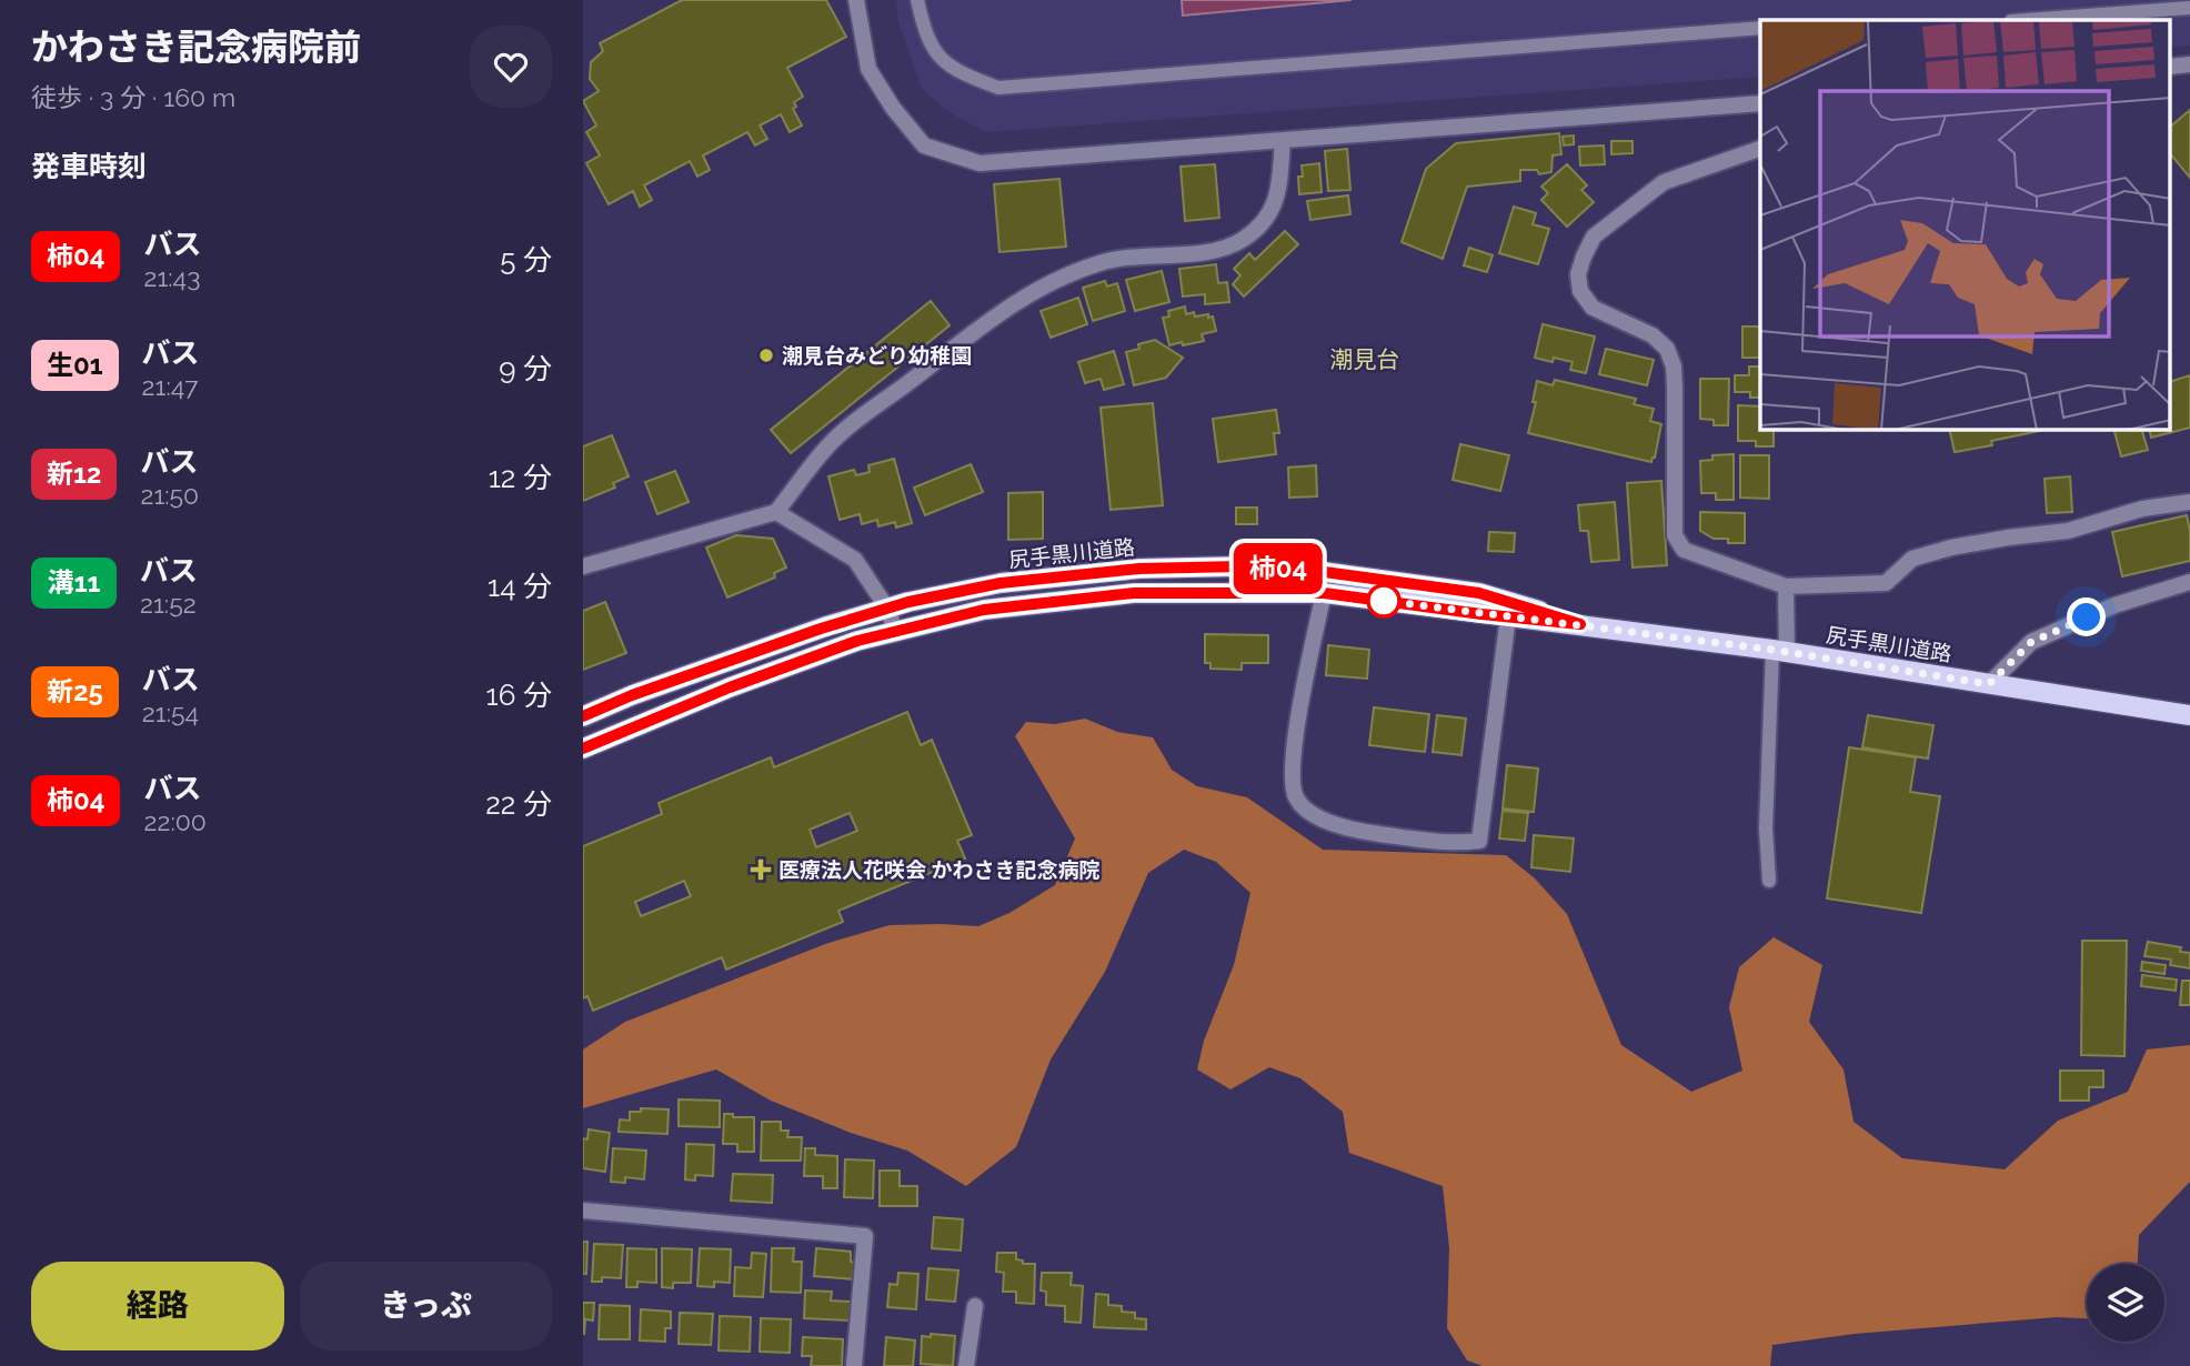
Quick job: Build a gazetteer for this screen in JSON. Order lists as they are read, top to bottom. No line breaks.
{"streets":{"main road":["尻手黒川道路"]},"districts":["潮見台"],"places":{"other":["潮見台みどり幼稚園"],"health":["医療法人花咲会 かわさき記念病院"]},"lines":["bus line 柿04"],"page":{"heading":[["かわさき記念病院前","徒歩 · 3 分 · 160 m"],"発車時刻"],"on_map":"柿04","list":[{"mark":"柿04","name":"バス","note":"21:43","value":"5 分"},{"mark":"生01","name":"バス","note":"21:47","value":"9 分"},{"mark":"新12","name":"バス","note":"21:50","value":"12 分"},{"mark":"溝11","name":"バス","note":"21:52","value":"14 分"},{"mark":"新25","name":"バス","note":"21:54","value":"16 分"},{"mark":"柿04","name":"バス","note":"22:00","value":"22 分"}],"buttons":["経路","きっぷ"]}}
